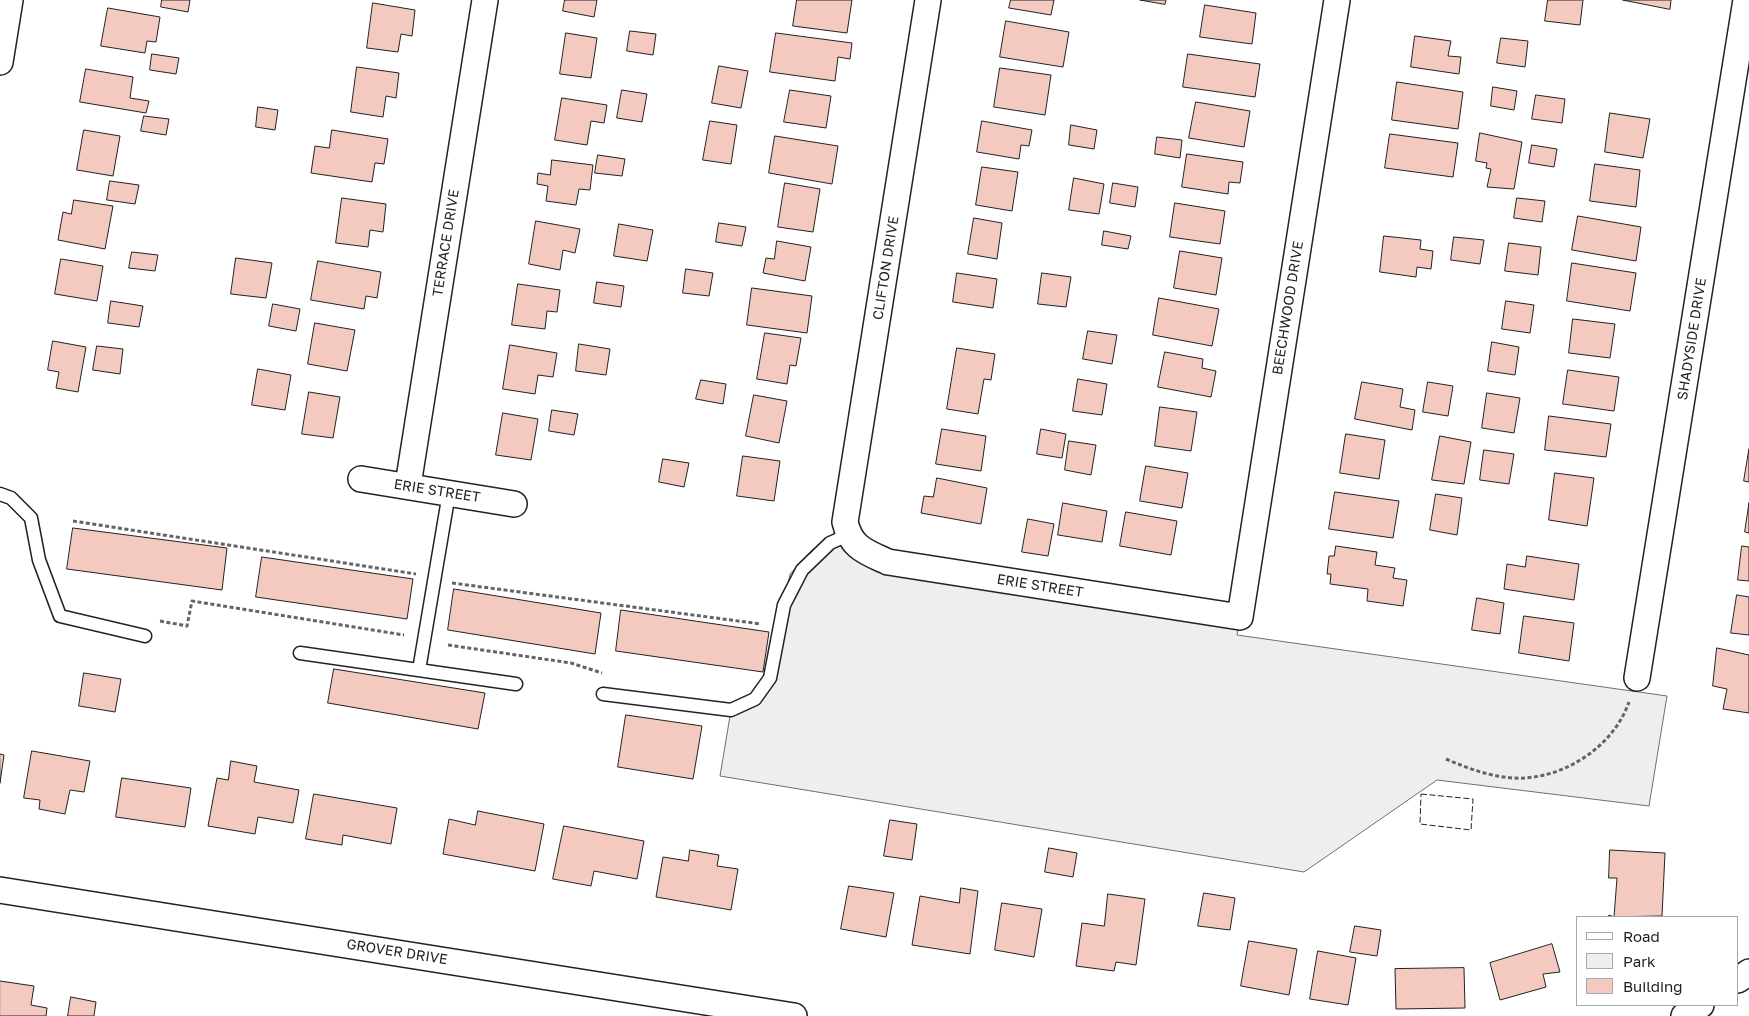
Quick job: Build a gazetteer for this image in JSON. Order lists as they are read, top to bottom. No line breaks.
{"streets":{"street":["TERRACE DRIVE","CLIFTON DRIVE","BEECHWOOD DRIVE","SHADYSIDE DRIVE","ERIE STREET","GROVER DRIVE"]},"crossings":[["TERRACE DRIVE","ERIE STREET"],["CLIFTON DRIVE","ERIE STREET"],["BEECHWOOD DRIVE","ERIE STREET"]],"legend":["Road","Park","Building"]}
